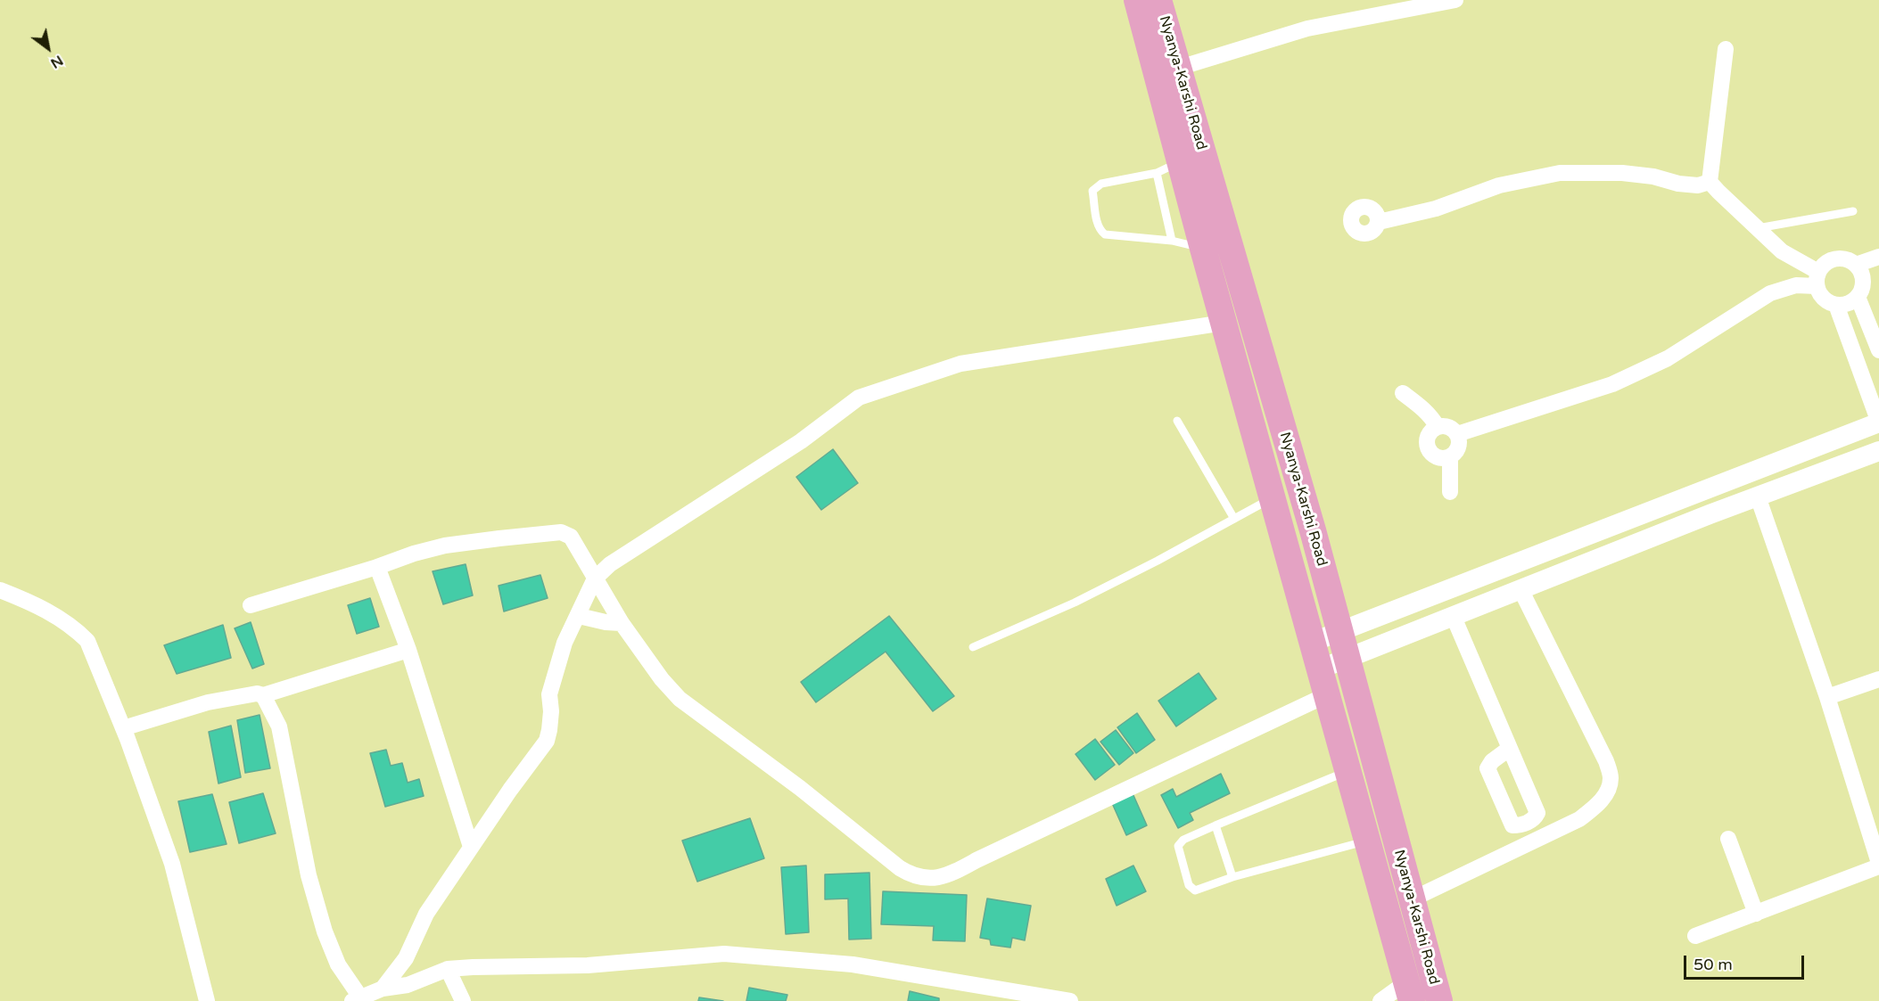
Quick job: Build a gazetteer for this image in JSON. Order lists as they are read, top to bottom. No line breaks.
{"streets":{"main road":["Nyanya-Karshi Road"]},"scale_bar":"50 m","north":"bottom right"}
